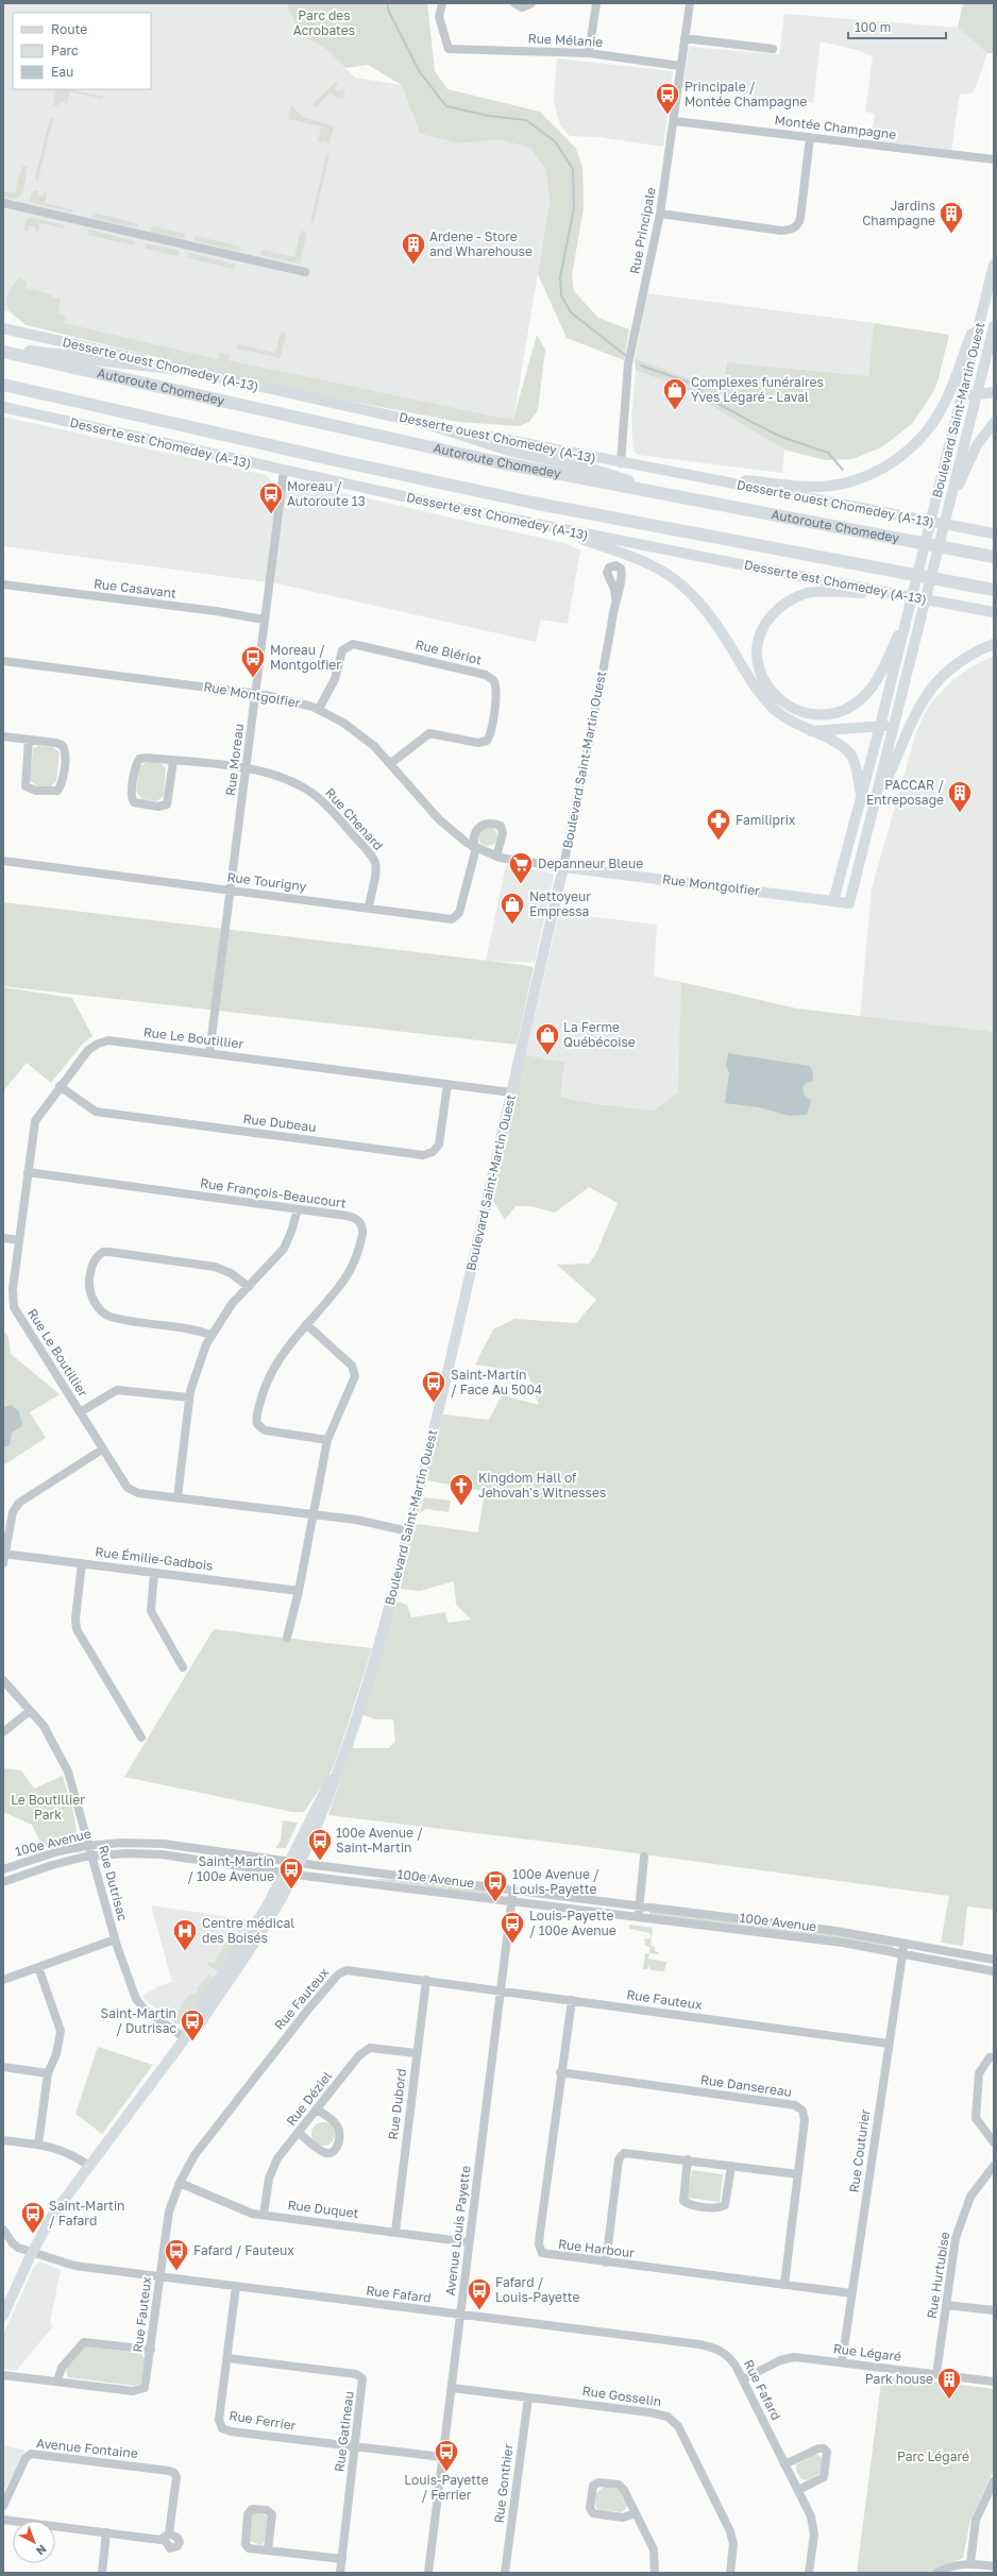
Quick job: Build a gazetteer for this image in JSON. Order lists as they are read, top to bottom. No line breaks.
{"streets":{"highway":["Autoroute Chomedey"],"main road":["Desserte ouest Chomedey (A-13)","Boulevard Saint-Martin Ouest","Desserte est Chomedey (A-13)","Rue Montgolfier"],"street":["Rue Mélanie","Montée Champagne","Rue Principale","Rue Casavant","Rue Blériot","Rue Moreau","Rue Chenard","Rue Tourigny","Rue Le Boutillier","Rue Dubeau","Rue François-Beaucourt","Rue Émilie-Gadbois","100e Avenue","Rue Dutrisac","Rue Fauteux","Rue Dansereau","Rue Déziel","Rue Dubord","Rue Couturier","Rue Duquet","Avenue Louis Payette","Rue Harbour","Rue Hurtubise","Rue Fafard","Rue Légaré","Rue Gosselin","Rue Ferrier","Rue Gatineau","Avenue Fontaine","Rue Gonthier"]},"crossings":[["Rue Mélanie","Rue Principale"],["Montée Champagne","Rue Principale"],["Rue Principale","Desserte ouest Chomedey (A-13)"],["Boulevard Saint-Martin Ouest","Rue Montgolfier"],["Boulevard Saint-Martin Ouest","Rue Le Boutillier"],["Boulevard Saint-Martin Ouest","100e Avenue"],["Boulevard Saint-Martin Ouest","Rue Dutrisac"],["Boulevard Saint-Martin Ouest","Rue Fafard"],["Desserte est Chomedey (A-13)","Rue Moreau"],["Rue Casavant","Rue Moreau"],["Rue Blériot","Rue Montgolfier"],["Rue Montgolfier","Rue Moreau"],["Rue Montgolfier","Rue Tourigny"],["Rue Moreau","Rue Chenard"],["Rue Moreau","Rue Tourigny"],["Rue Moreau","Rue Le Boutillier"],["Rue Chenard","Rue Tourigny"],["Rue Le Boutillier","Rue Dubeau"],["Rue Le Boutillier","Rue François-Beaucourt"],["100e Avenue","Rue Dutrisac"],["100e Avenue","Rue Couturier"],["100e Avenue","Avenue Louis Payette"],["Rue Fauteux","Rue Dubord"],["Rue Fauteux","Rue Couturier"],["Rue Fauteux","Rue Duquet"],["Rue Fauteux","Avenue Louis Payette"],["Rue Fauteux","Rue Harbour"],["Rue Fauteux","Rue Fafard"],["Rue Dansereau","Rue Harbour"],["Rue Déziel","Rue Dubord"],["Rue Déziel","Rue Duquet"],["Rue Dubord","Rue Duquet"],["Rue Couturier","Rue Harbour"],["Rue Couturier","Rue Légaré"],["Rue Duquet","Avenue Louis Payette"],["Avenue Louis Payette","Rue Fafard"],["Avenue Louis Payette","Rue Gosselin"],["Avenue Louis Payette","Rue Ferrier"],["Rue Hurtubise","Rue Légaré"],["Rue Fafard","Rue Légaré"],["Rue Fafard","Rue Ferrier"],["Rue Gosselin","Rue Gonthier"],["Rue Ferrier","Rue Gatineau"]],"parks":["Parc des Acrobates","Le Boutillier Park","Parc Légaré"],"places":{"bus stop":["Principale / Montée Champagne","Moreau / Autoroute 13","Moreau / Montgolfier","Saint-Martin / Face Au 5004","100e Avenue / Saint-Martin","Saint-Martin / 100e Avenue","100e Avenue / Louis-Payette","Louis-Payette / 100e Avenue","Saint-Martin / Dutrisac","Saint-Martin / Fafard","Fafard / Fauteux","Fafard / Louis-Payette","Louis-Payette / Ferrier"],"building":["Jardins Champagne","Ardene - Store and Wharehouse","PACCAR / Entreposage","Park house"],"shop":["Complexes funéraires Yves Légaré - Laval","Nettoyeur Empressa","La Ferme Québécoise"],"pharmacy":["Familiprix"],"supermarket":["Depanneur Bleue"],"church":["Kingdom Hall of Jehovah's Witnesses"],"hospital":["Centre médical des Boisés"]},"legend":["Route","Parc","Eau"],"scale_bar":"100 m","north":"bottom right"}
